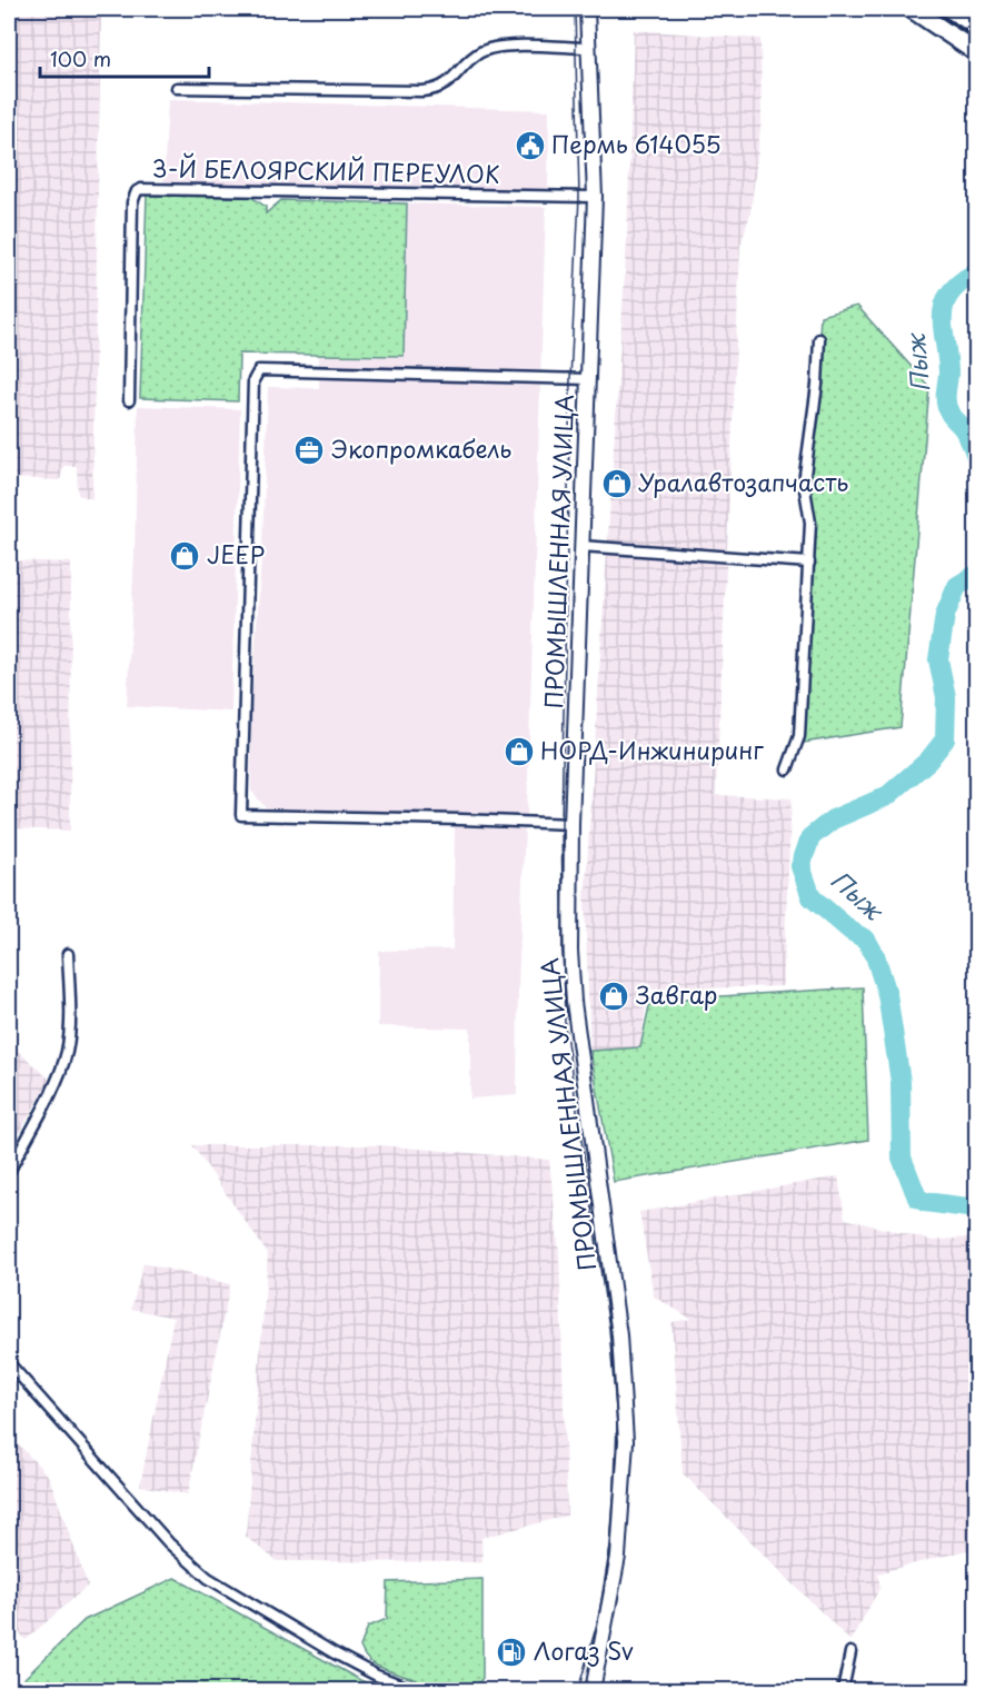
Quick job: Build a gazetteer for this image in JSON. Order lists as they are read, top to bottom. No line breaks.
{"streets":{"street":["3-Й БЕЛОЯРСКИЙ ПЕРЕУЛОК","ПРОМЫШЛЕННАЯ УЛИЦА"]},"crossings":[["3-Й БЕЛОЯРСКИЙ ПЕРЕУЛОК","ПРОМЫШЛЕННАЯ УЛИЦА"]],"water":["Пыж"],"places":{"public building":["Пермь 614055"],"office":["Экопромкабель"],"shop":["Уралавтозапчасть","JEEP","НОРД-Инжиниринг","Завгар"],"fuel station":["Логаз Sv"]},"scale_bar":"100 m"}
